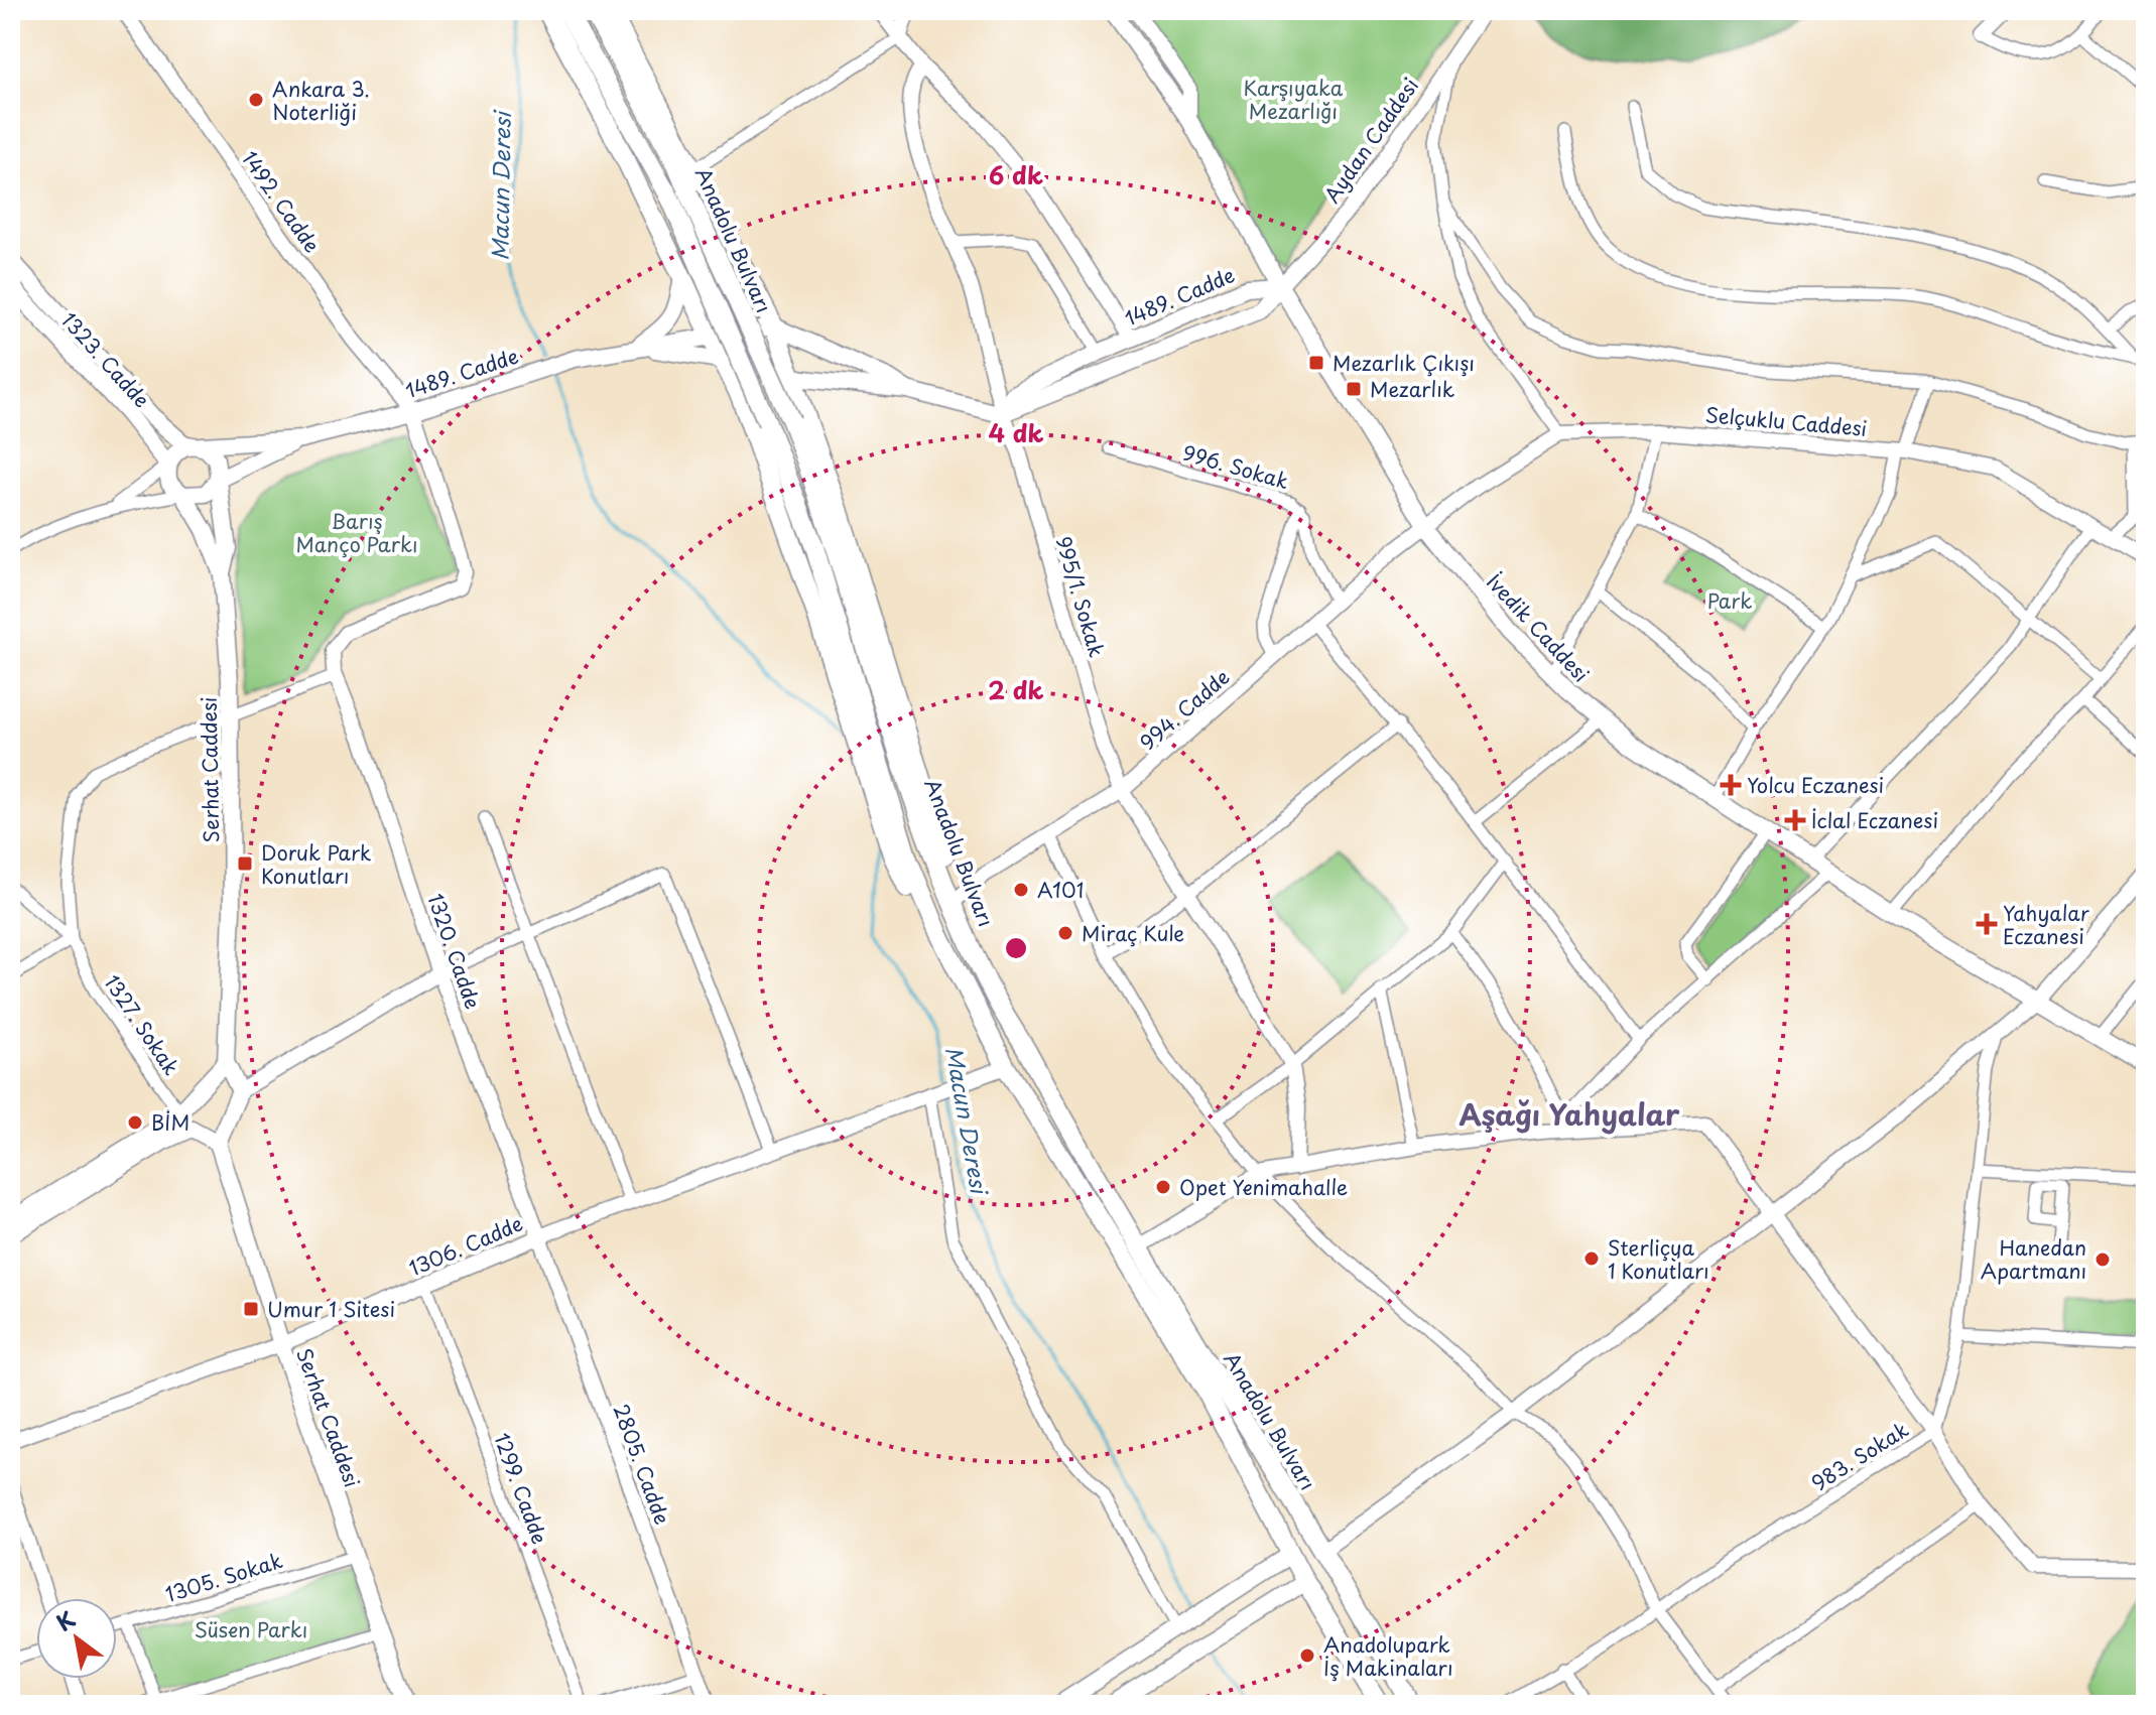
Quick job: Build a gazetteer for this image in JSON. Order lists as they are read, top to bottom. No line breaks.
{"streets":{"main road":["Anadolu Bulvarı","1489. Cadde","1323. Cadde","İvedik Caddesi","Serhat Caddesi"],"street":["Aydan Caddesi","1492. Cadde","Selçuklu Caddesi","996. Sokak","995/1. Sokak","994. Cadde","1320. Cadde","1327. Sokak","1306. Cadde","983. Sokak","2805. Cadde","1299. Cadde","1305. Sokak"]},"crossings":[["Aydan Caddesi","1489. Cadde"],["Aydan Caddesi","İvedik Caddesi"],["1492. Cadde","1489. Cadde"],["Anadolu Bulvarı","994. Cadde"],["Anadolu Bulvarı","1306. Cadde"],["1489. Cadde","1323. Cadde"],["1489. Cadde","995/1. Sokak"],["1489. Cadde","İvedik Caddesi"],["Selçuklu Caddesi","İvedik Caddesi"],["Selçuklu Caddesi","994. Cadde"],["996. Sokak","994. Cadde"],["995/1. Sokak","994. Cadde"],["İvedik Caddesi","994. Cadde"],["Serhat Caddesi","1306. Cadde"],["Serhat Caddesi","1305. Sokak"],["1320. Cadde","1306. Cadde"],["1320. Cadde","2805. Cadde"],["1306. Cadde","2805. Cadde"],["1306. Cadde","1299. Cadde"]],"districts":["Aşağı Yahyalar"],"water":["Macun Deresi"],"parks":["Karşıyaka Mezarlığı","Barış Manço Parkı","Park","Süsen Parkı"],"places":{"other":["Ankara 3. Noterliği","A101","Miraç Kule","BİM","Opet Yenimahalle","Sterliçya 1 Konutları","Hanedan Apartmanı","Anadolupark İş Makinaları"],"transit":["Mezarlık Çıkışı","Mezarlık","Doruk Park Konutları","Umur 1 Sitesi"],"health":["Yolcu Eczanesi","İclal Eczanesi","Yahyalar Eczanesi"]},"north":"top left","rings":["6 dk","4 dk","2 dk"]}
